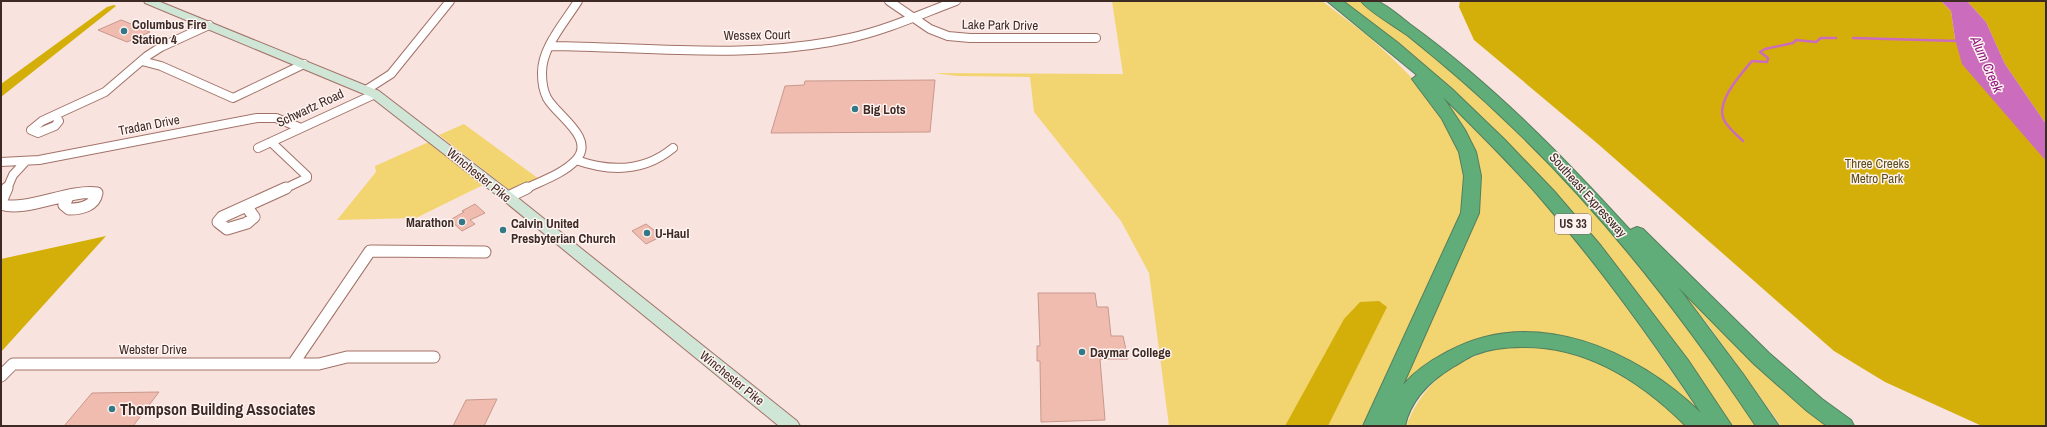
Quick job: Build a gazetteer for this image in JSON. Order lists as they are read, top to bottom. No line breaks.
{"streets":{"highway":["Southeast Expressway","US 33"],"main road":["Winchester Pike"],"street":["Lake Park Drive","Wessex Court","Schwartz Road","Tradan Drive","Webster Drive"]},"crossings":[["Lake Park Drive","Wessex Court"],["Schwartz Road","Tradan Drive"],["Schwartz Road","Winchester Pike"]],"water":["Alum Creek"],"parks":["Three Creeks Metro Park"],"places":["Columbus Fire Station 4","Big Lots","Marathon","Calvin United Presbyterian Church","U-Haul","Daymar College","Thompson Building Associates"]}
